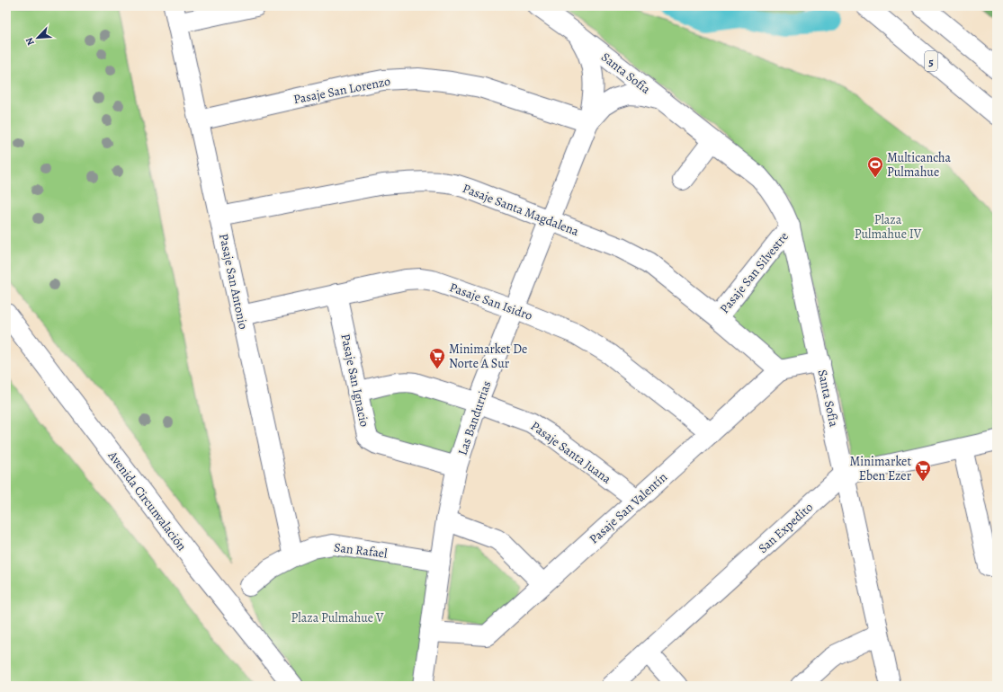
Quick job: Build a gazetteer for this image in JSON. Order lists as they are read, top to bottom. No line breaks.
{"streets":{"main road":["5","Santa Sofía","Pasaje San Lorenzo","Pasaje Santa Magdalena","Pasaje San Silvestre","Pasaje San Antonio","Pasaje San Isidro","Pasaje San Ignacio","Las Bandurrias","Pasaje Santa Juana","Avenida Circunvalación","Pasaje San Valentín","San Expedito","San Rafael"]},"crossings":[["Santa Sofía","Pasaje San Silvestre"],["Santa Sofía","Las Bandurrias"],["Santa Sofía","San Expedito"],["Pasaje San Lorenzo","Pasaje San Antonio"],["Pasaje San Lorenzo","Las Bandurrias"],["Pasaje Santa Magdalena","Pasaje San Silvestre"],["Pasaje Santa Magdalena","Pasaje San Antonio"],["Pasaje Santa Magdalena","Las Bandurrias"],["Pasaje Santa Magdalena","Pasaje San Valentín"],["Pasaje San Antonio","Pasaje San Isidro"],["Pasaje San Antonio","San Rafael"],["Pasaje San Isidro","Pasaje San Ignacio"],["Pasaje San Isidro","Las Bandurrias"],["Pasaje San Isidro","Pasaje San Valentín"],["Pasaje San Ignacio","Las Bandurrias"],["Pasaje San Ignacio","Pasaje Santa Juana"],["Las Bandurrias","Pasaje Santa Juana"],["Las Bandurrias","Pasaje San Valentín"],["Las Bandurrias","San Rafael"],["Pasaje Santa Juana","Pasaje San Valentín"]],"parks":["Plaza Pulmahue IV","Plaza Pulmahue V"],"places":{"sports":["Multicancha Pulmahue"],"supermarket":["Minimarket De Norte A Sur","Minimarket Eben Ezer"]},"north":"bottom left"}
